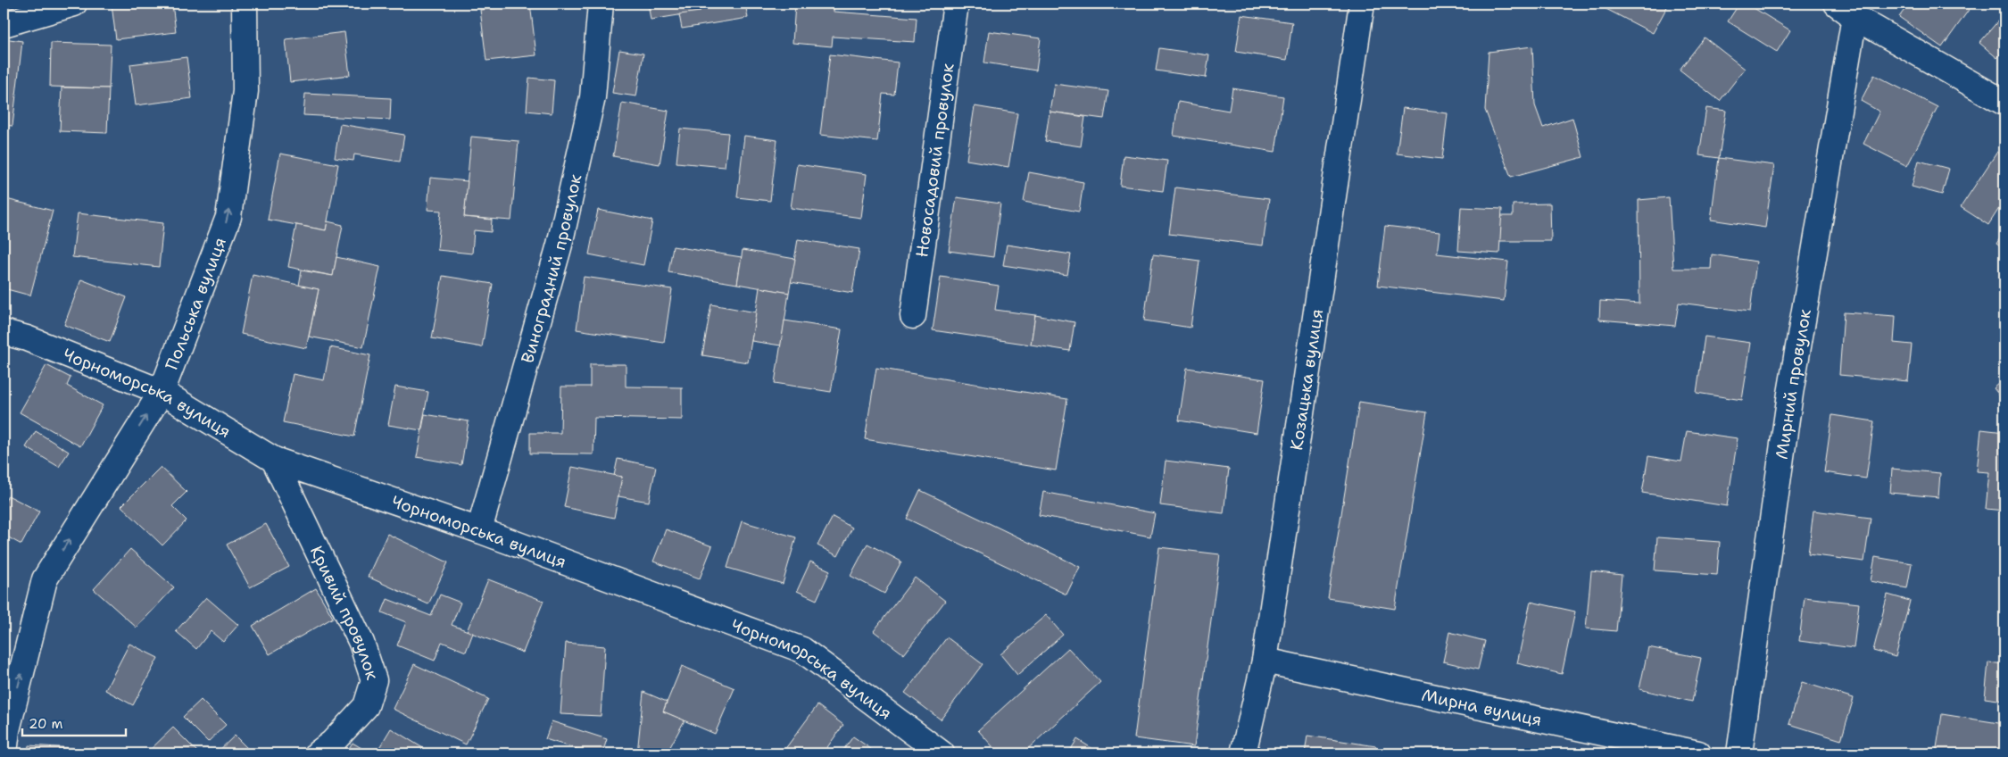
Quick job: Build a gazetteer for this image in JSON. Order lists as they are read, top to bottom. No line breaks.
{"streets":{"street":["Новосадовий провулок","Виноградний провулок","Польська вулиця","Козацька вулиця","Мирний провулок","Чорноморська вулиця","Кривий провулок","Мирна вулиця"]},"crossings":[["Виноградний провулок","Чорноморська вулиця"],["Польська вулиця","Чорноморська вулиця"],["Козацька вулиця","Мирна вулиця"],["Чорноморська вулиця","Кривий провулок"]],"one_way":["Польська вулиця"],"scale_bar":"20 m"}
